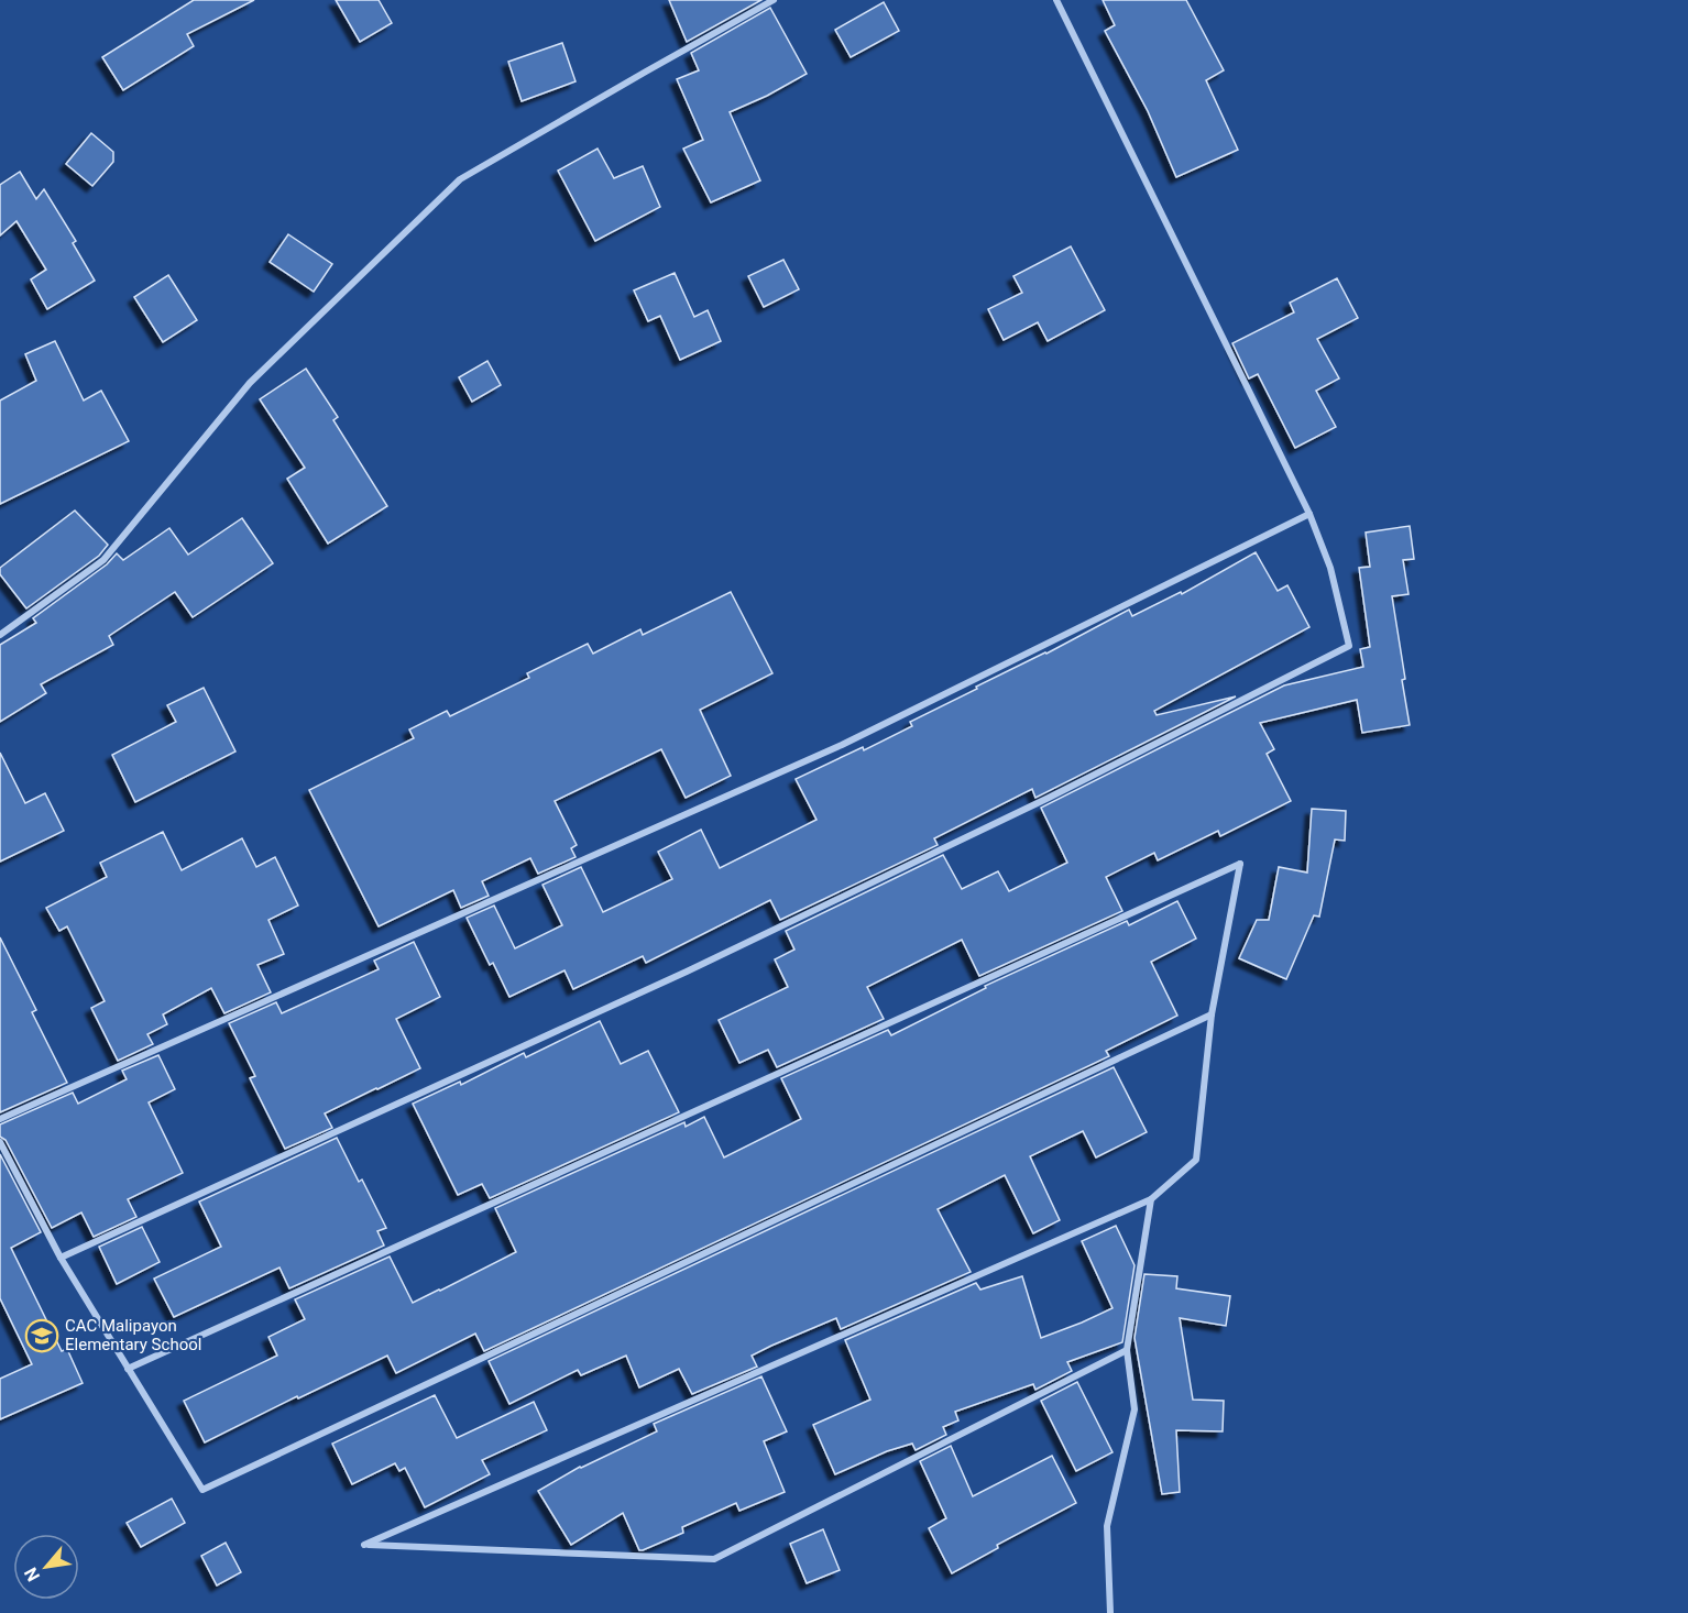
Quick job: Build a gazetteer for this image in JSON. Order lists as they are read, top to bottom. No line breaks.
{"places":{"school or university":["CAC Malipayon Elementary School"]},"north":"bottom left"}
